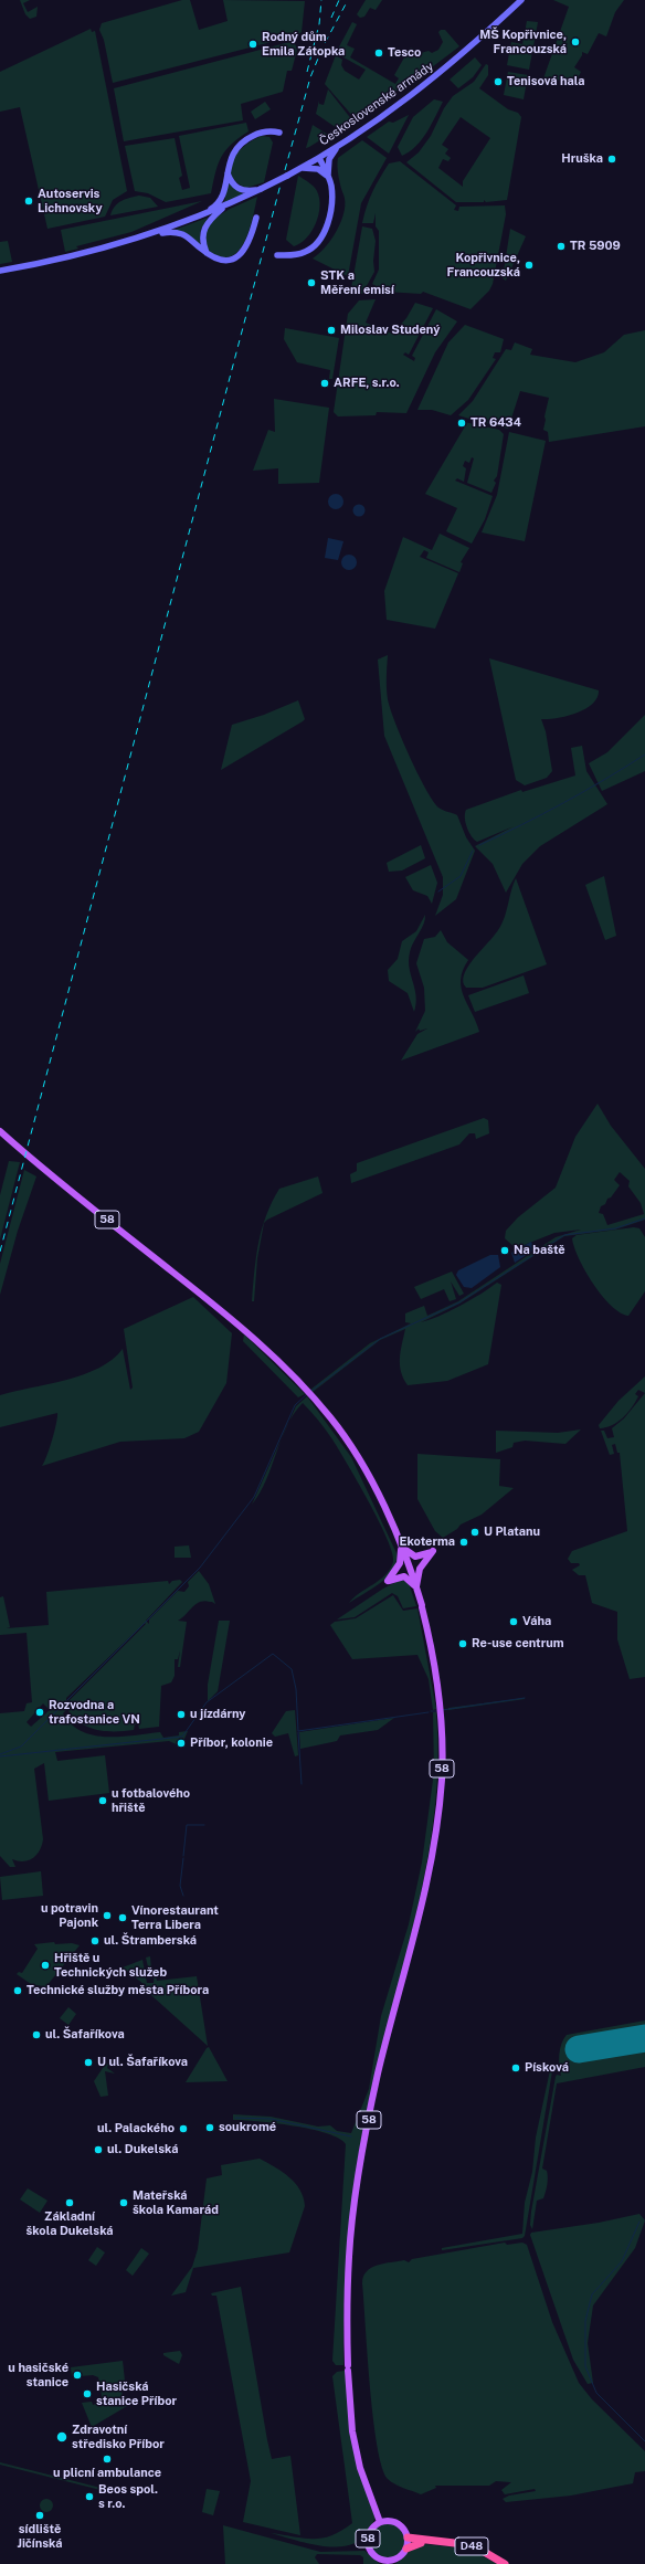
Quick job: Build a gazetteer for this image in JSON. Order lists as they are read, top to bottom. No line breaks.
{"streets":{"highway":["D48"],"main road":["Československé armády","58"]},"crossings":[["58","D48"]],"places":["MŠ Kopřivnice, Francouzská","Rodný dům Emila Zátopka","Tesco","Tenisová hala","Hruška","Autoservis Lichnovsky","TR 5909","Kopřivnice, Francouzská","STK a Měření emisí","Miloslav Studený","ARFE, s.r.o.","TR 6434","Na baště","U Platanu","Ekoterma","Váha","Re-use centrum","Rozvodna a trafostanice VN","u jízdárny","Příbor, kolonie","u fotbalového hřiště","u potravin Pajonk","Vínorestaurant Terra Libera","ul. Štramberská","Hřiště u Technických služeb","Technické služby města Příbora","ul. Šafaříkova","U ul. Šafaříkova","Písková","soukromé","ul. Palackého","ul. Dukelská","Základní škola Dukelská","Mateřská škola Kamarád","u hasičské stanice","Hasičská stanice Příbor","Zdravotní středisko Příbor","u plicní ambulance","Beos spol. s r.o.","sídliště Jičínská"]}
